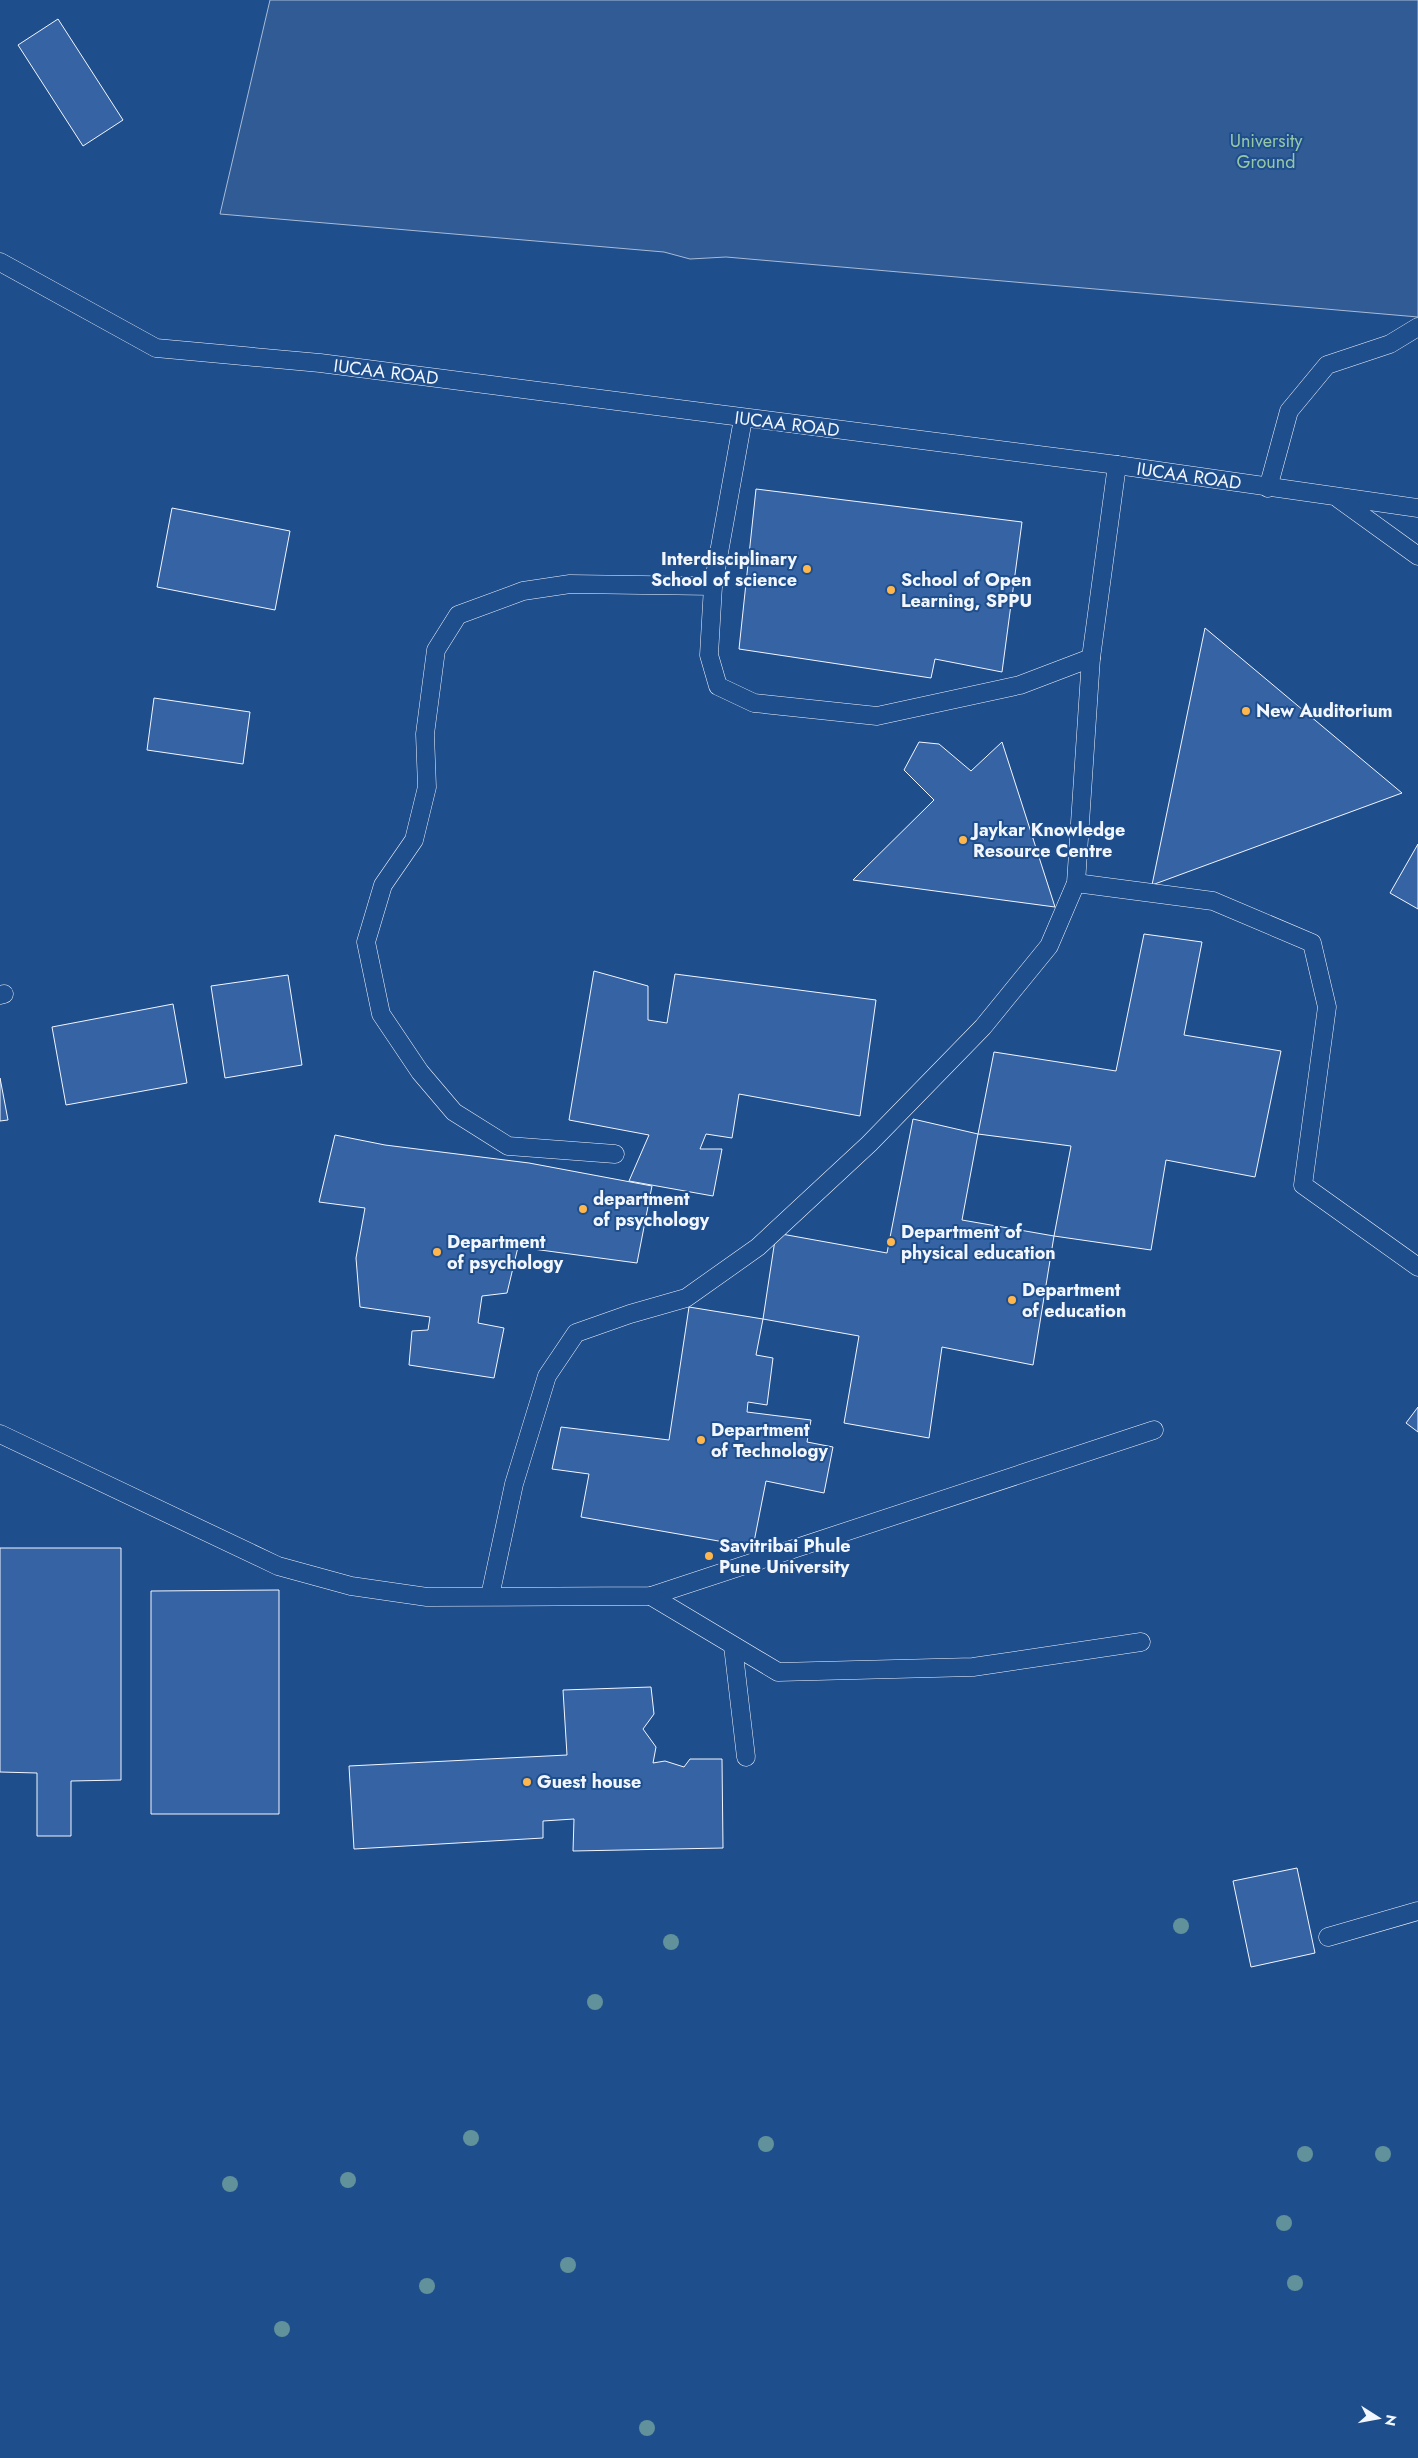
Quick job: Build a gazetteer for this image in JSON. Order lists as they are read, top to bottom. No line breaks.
{"streets":{"lane":["IUCAA ROAD"]},"parks":["University Ground"],"places":["Interdisciplinary School of science","School of Open Learning, SPPU","New Auditorium","Jaykar Knowledge Resource Centre","department of psychology","Department of physical education","Department of psychology","Department of education","Department of Technology","Savitribai Phule Pune University","Guest house"],"north":"right"}
